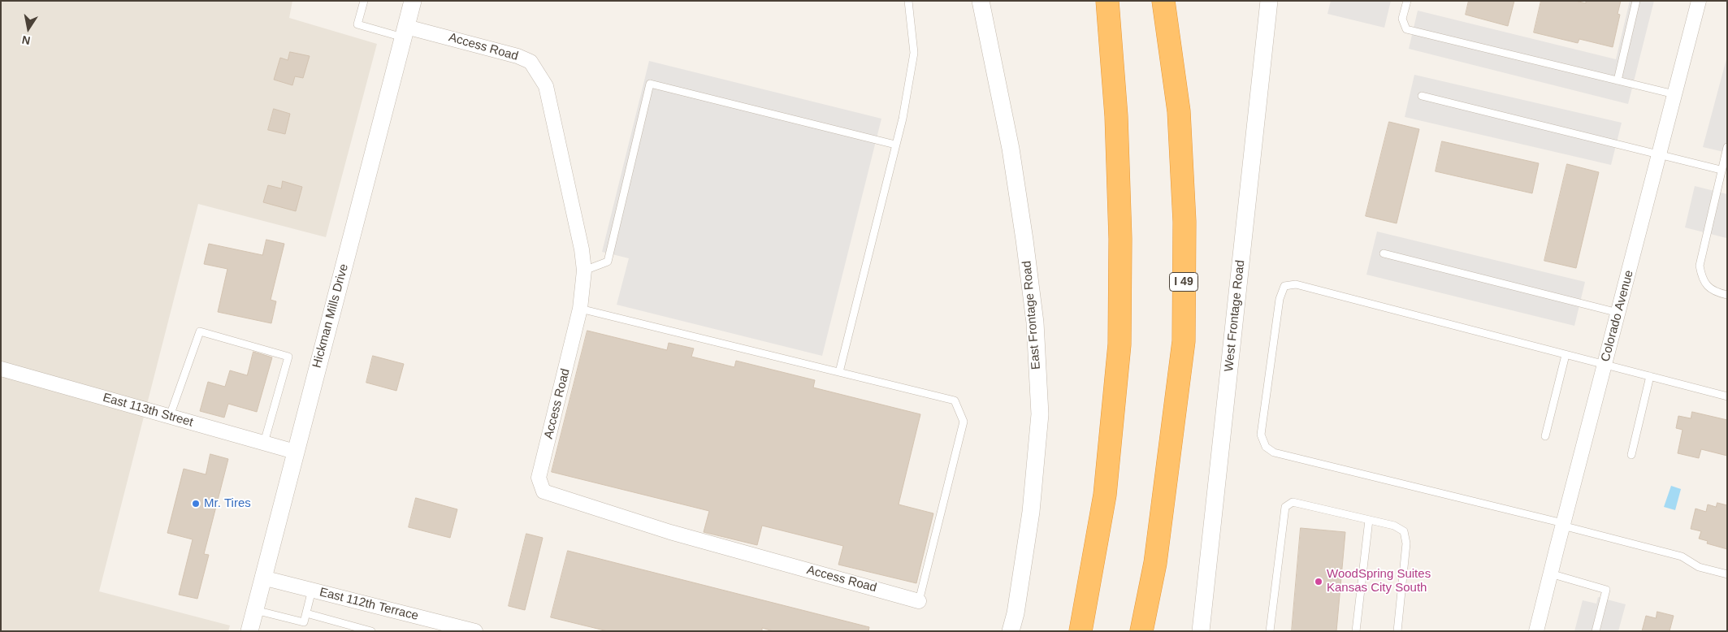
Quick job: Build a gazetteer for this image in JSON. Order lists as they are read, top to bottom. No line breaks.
{"streets":{"highway":["I 49"],"street":["Access Road","East Frontage Road","Hickman Mills Drive","West Frontage Road","Colorado Avenue","East 113th Street","East 112th Terrace"]},"crossings":[["Access Road","Hickman Mills Drive"],["Hickman Mills Drive","East 113th Street"],["Hickman Mills Drive","East 112th Terrace"]],"places":["Mr. Tires","WoodSpring Suites Kansas City South"],"north":"bottom"}
